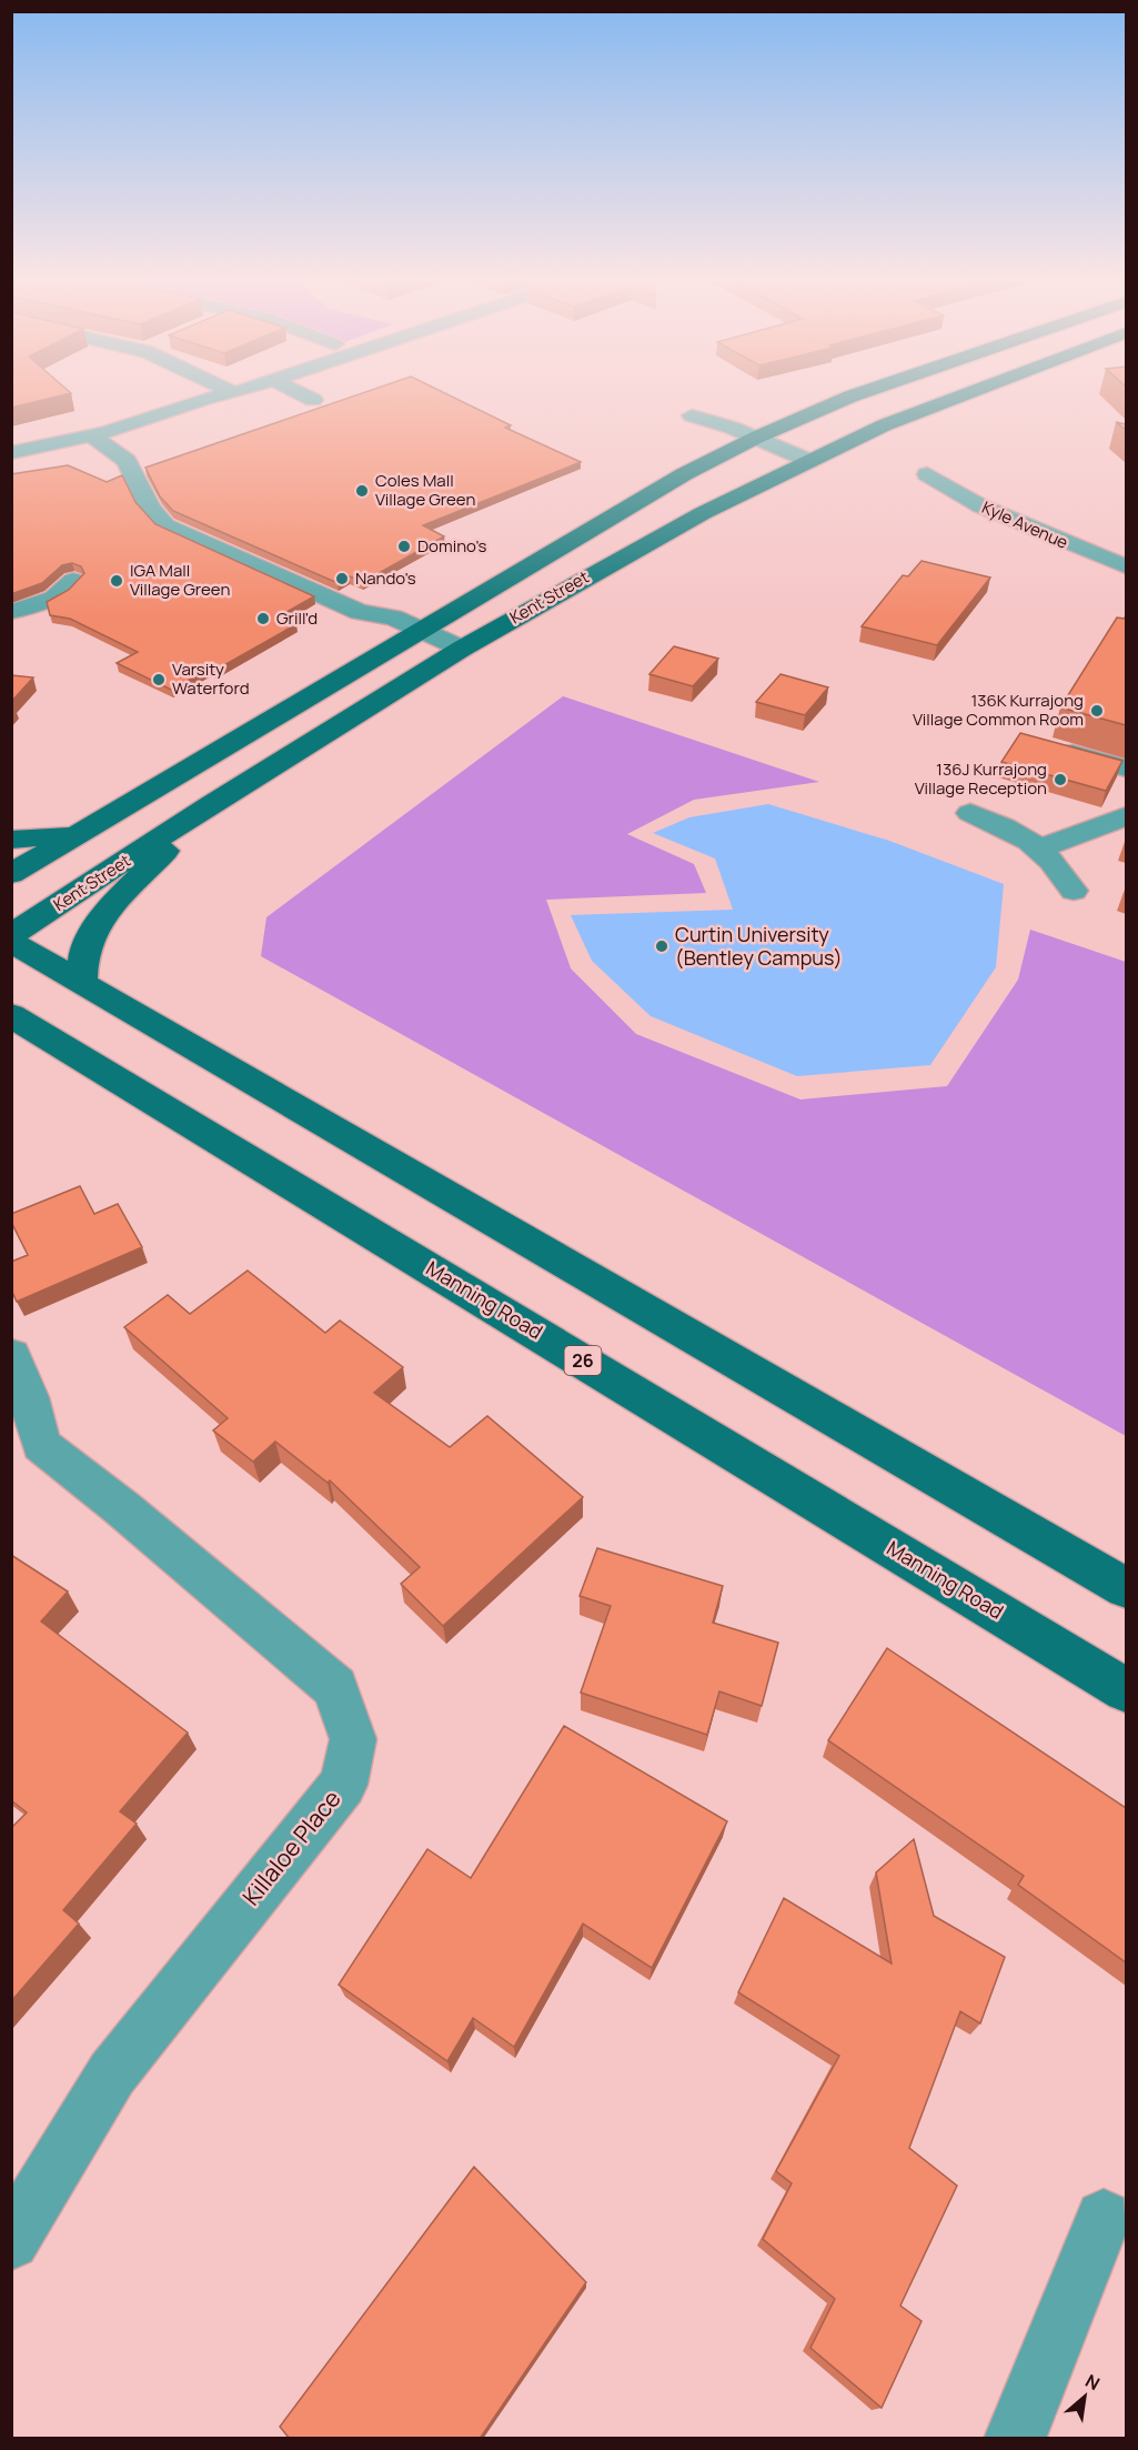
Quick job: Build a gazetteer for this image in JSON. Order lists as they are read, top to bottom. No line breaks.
{"streets":{"main road":["Kent Street","Manning Road","26"],"street":["Kyle Avenue","Killaloe Place"]},"places":["Coles Mall Village Green","Domino's","Nando's","IGA Mall Village Green","Grill'd","Varsity Waterford","136K Kurrajong Village Common Room","136J Kurrajong Village Reception","Curtin University (Bentley Campus)"],"north":"top right"}
